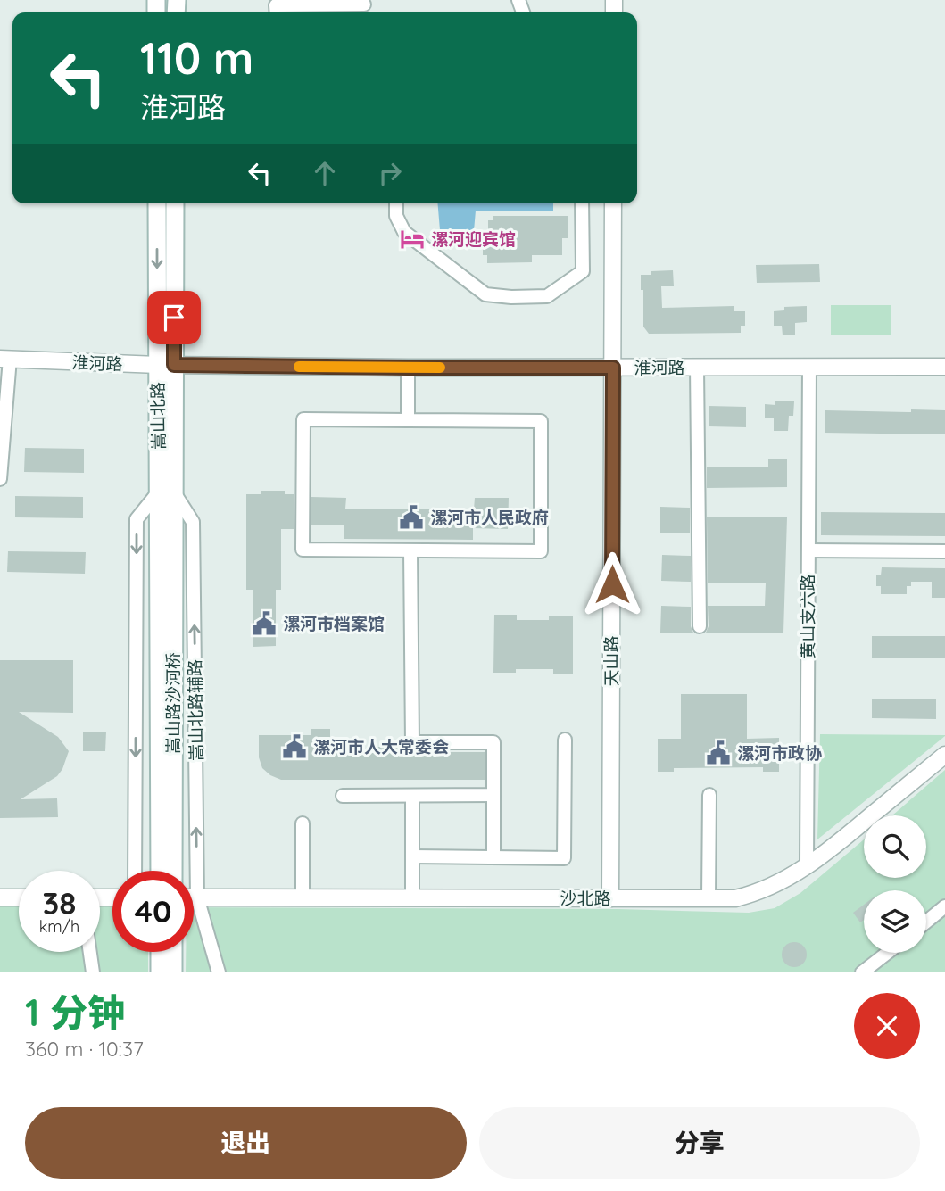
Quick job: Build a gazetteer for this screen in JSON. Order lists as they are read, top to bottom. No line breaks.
{"streets":{"main road":["嵩山北路","嵩山路沙河桥"],"street":["淮河路","黄山支六路","天山路","嵩山北路辅路","沙北路"]},"crossings":[["淮河路","嵩山北路"],["淮河路","黄山支六路"],["淮河路","天山路"],["嵩山北路","嵩山路沙河桥"],["嵩山北路","嵩山北路辅路"],["黄山支六路","沙北路"],["天山路","沙北路"],["嵩山北路辅路","沙北路"]],"places":{"hotel":["漯河迎宾馆"],"public building":["漯河市人民政府","漯河市档案馆","漯河市人大常委会","漯河市政协"]},"page":{"turn":["110 m","淮河路"],"speed":"38 km/h","limit":"40","heading":["1 分钟","360 m · 10:37"],"buttons":["退出","分享"]}}
